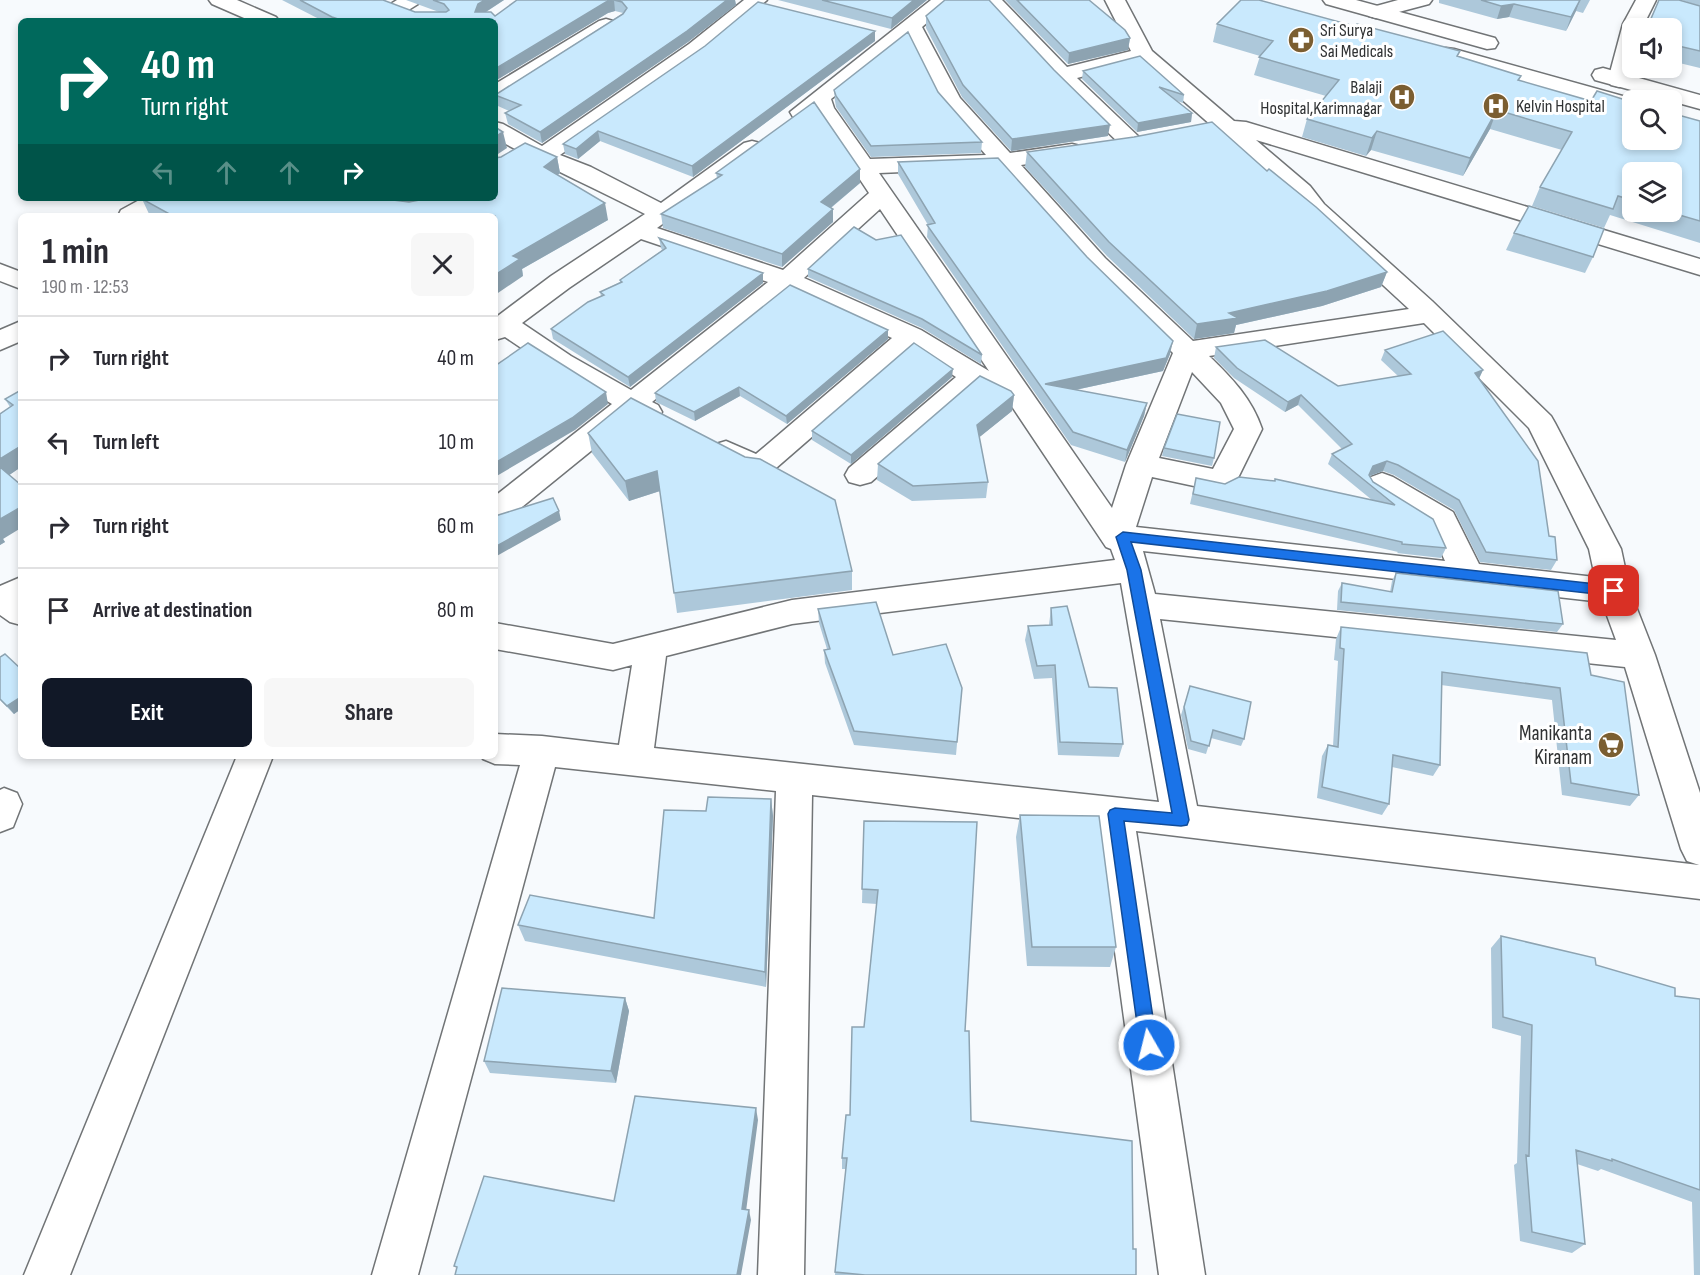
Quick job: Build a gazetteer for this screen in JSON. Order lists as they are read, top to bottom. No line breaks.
{"places":{"pharmacy":["Sri Surya Sai Medicals"],"hospital":["Balaji Hospital,Karimnagar","Kelvin Hospital"],"supermarket":["Manikanta Kiranam"]},"page":{"turn":["40 m","Turn right"],"heading":["1 min","190 m · 12:53"],"list":[{"name":"Turn right","value":"40 m"},{"name":"Turn left","value":"10 m"},{"name":"Turn right","value":"60 m"},{"name":"Arrive at destination","value":"80 m"}],"buttons":["Exit","Share"]}}
